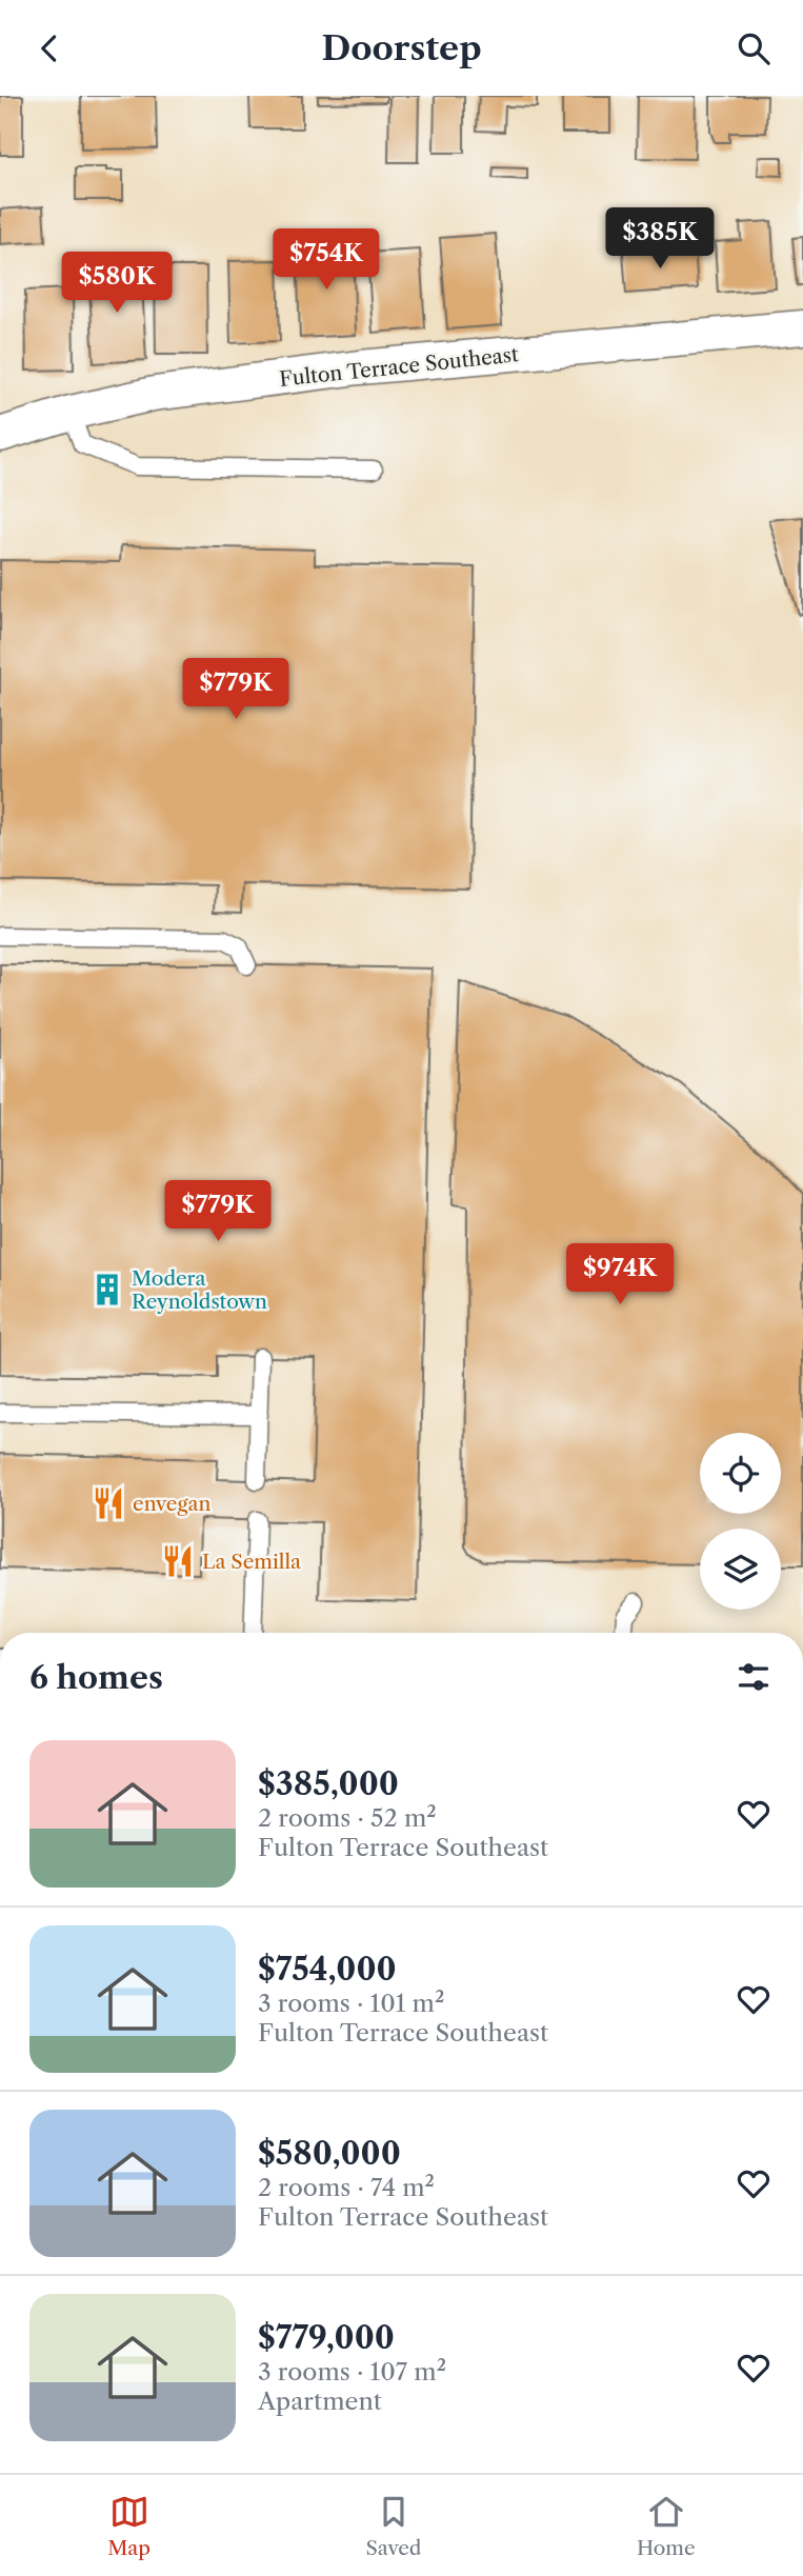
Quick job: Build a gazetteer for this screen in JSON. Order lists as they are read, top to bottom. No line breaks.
{"streets":{"street":["Fulton Terrace Southeast"]},"places":{"building":["Modera Reynoldstown"],"restaurant":["envegan","La Semilla"]},"page":{"header":"Doorstep","price":["$385K","$754K","$580K","$779K","$779K","$974K"],"heading":"6 homes","list":[{"name":"$385,000","note":"2 rooms · 52 m² · Fulton Terrace Southeast"},{"name":"$754,000","note":"3 rooms · 101 m² · Fulton Terrace Southeast"},{"name":"$580,000","note":"2 rooms · 74 m² · Fulton Terrace Southeast"},{"name":"$779,000","note":"3 rooms · 107 m² · Apartment"}],"tabs":["Map","Saved","Home"]}}
